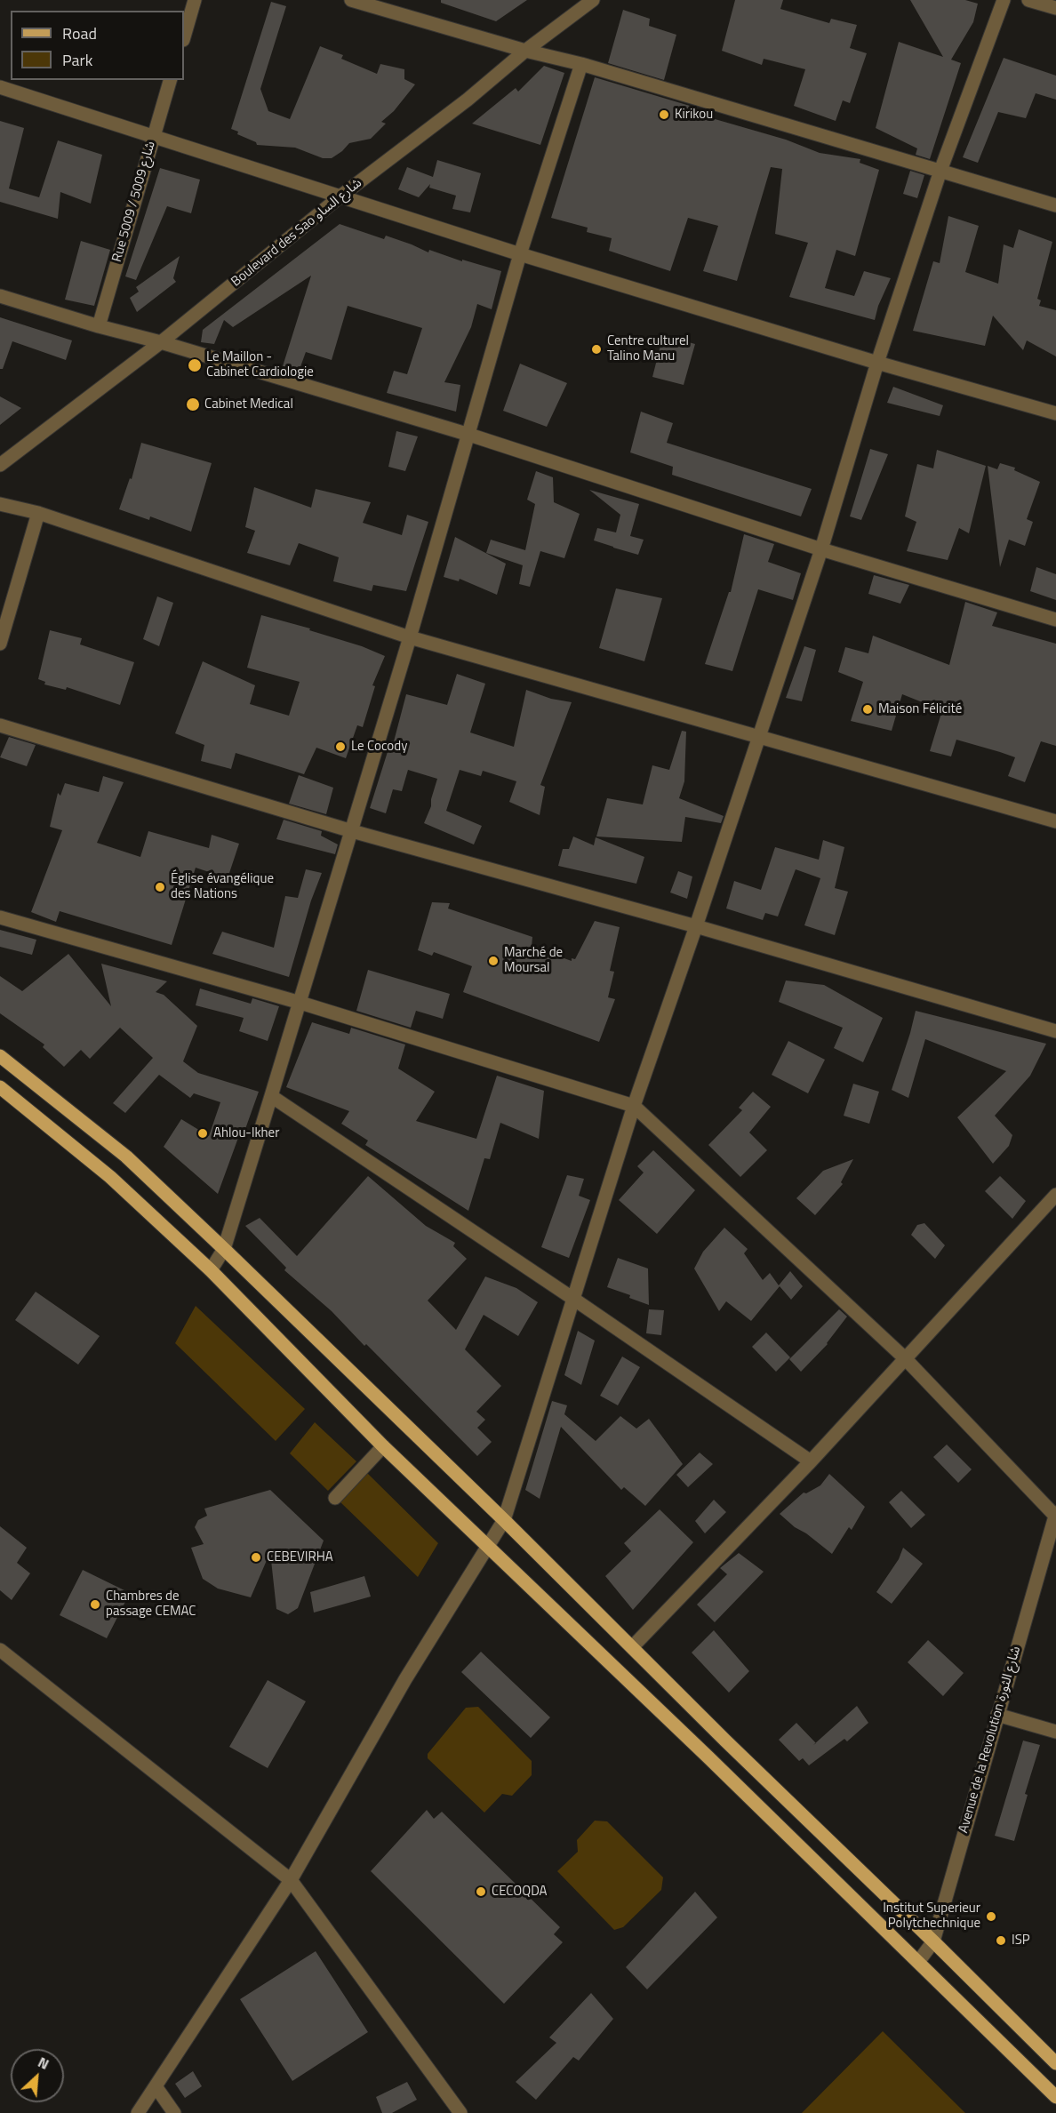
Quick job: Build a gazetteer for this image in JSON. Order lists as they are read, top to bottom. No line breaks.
{"streets":{"street":["Rue 5009 / شارع 5009","Boulevard des Sao شارع الساو","Avenue de la Revolution شارع الثورة"]},"places":["Kirikou","Centre culturel Talino Manu","Le Maillon - Cabinet Cardiologie","Cabinet Medical","Maison Félicité","Le Cocody","Église évangélique des Nations","Marché de Moursal","Ahlou-lkher","CEBEVIRHA","Chambres de passage CEMAC","CECOQDA","Institut Superieur Polytchechnique","ISP"],"legend":["Road","Park"],"north":"top right"}
